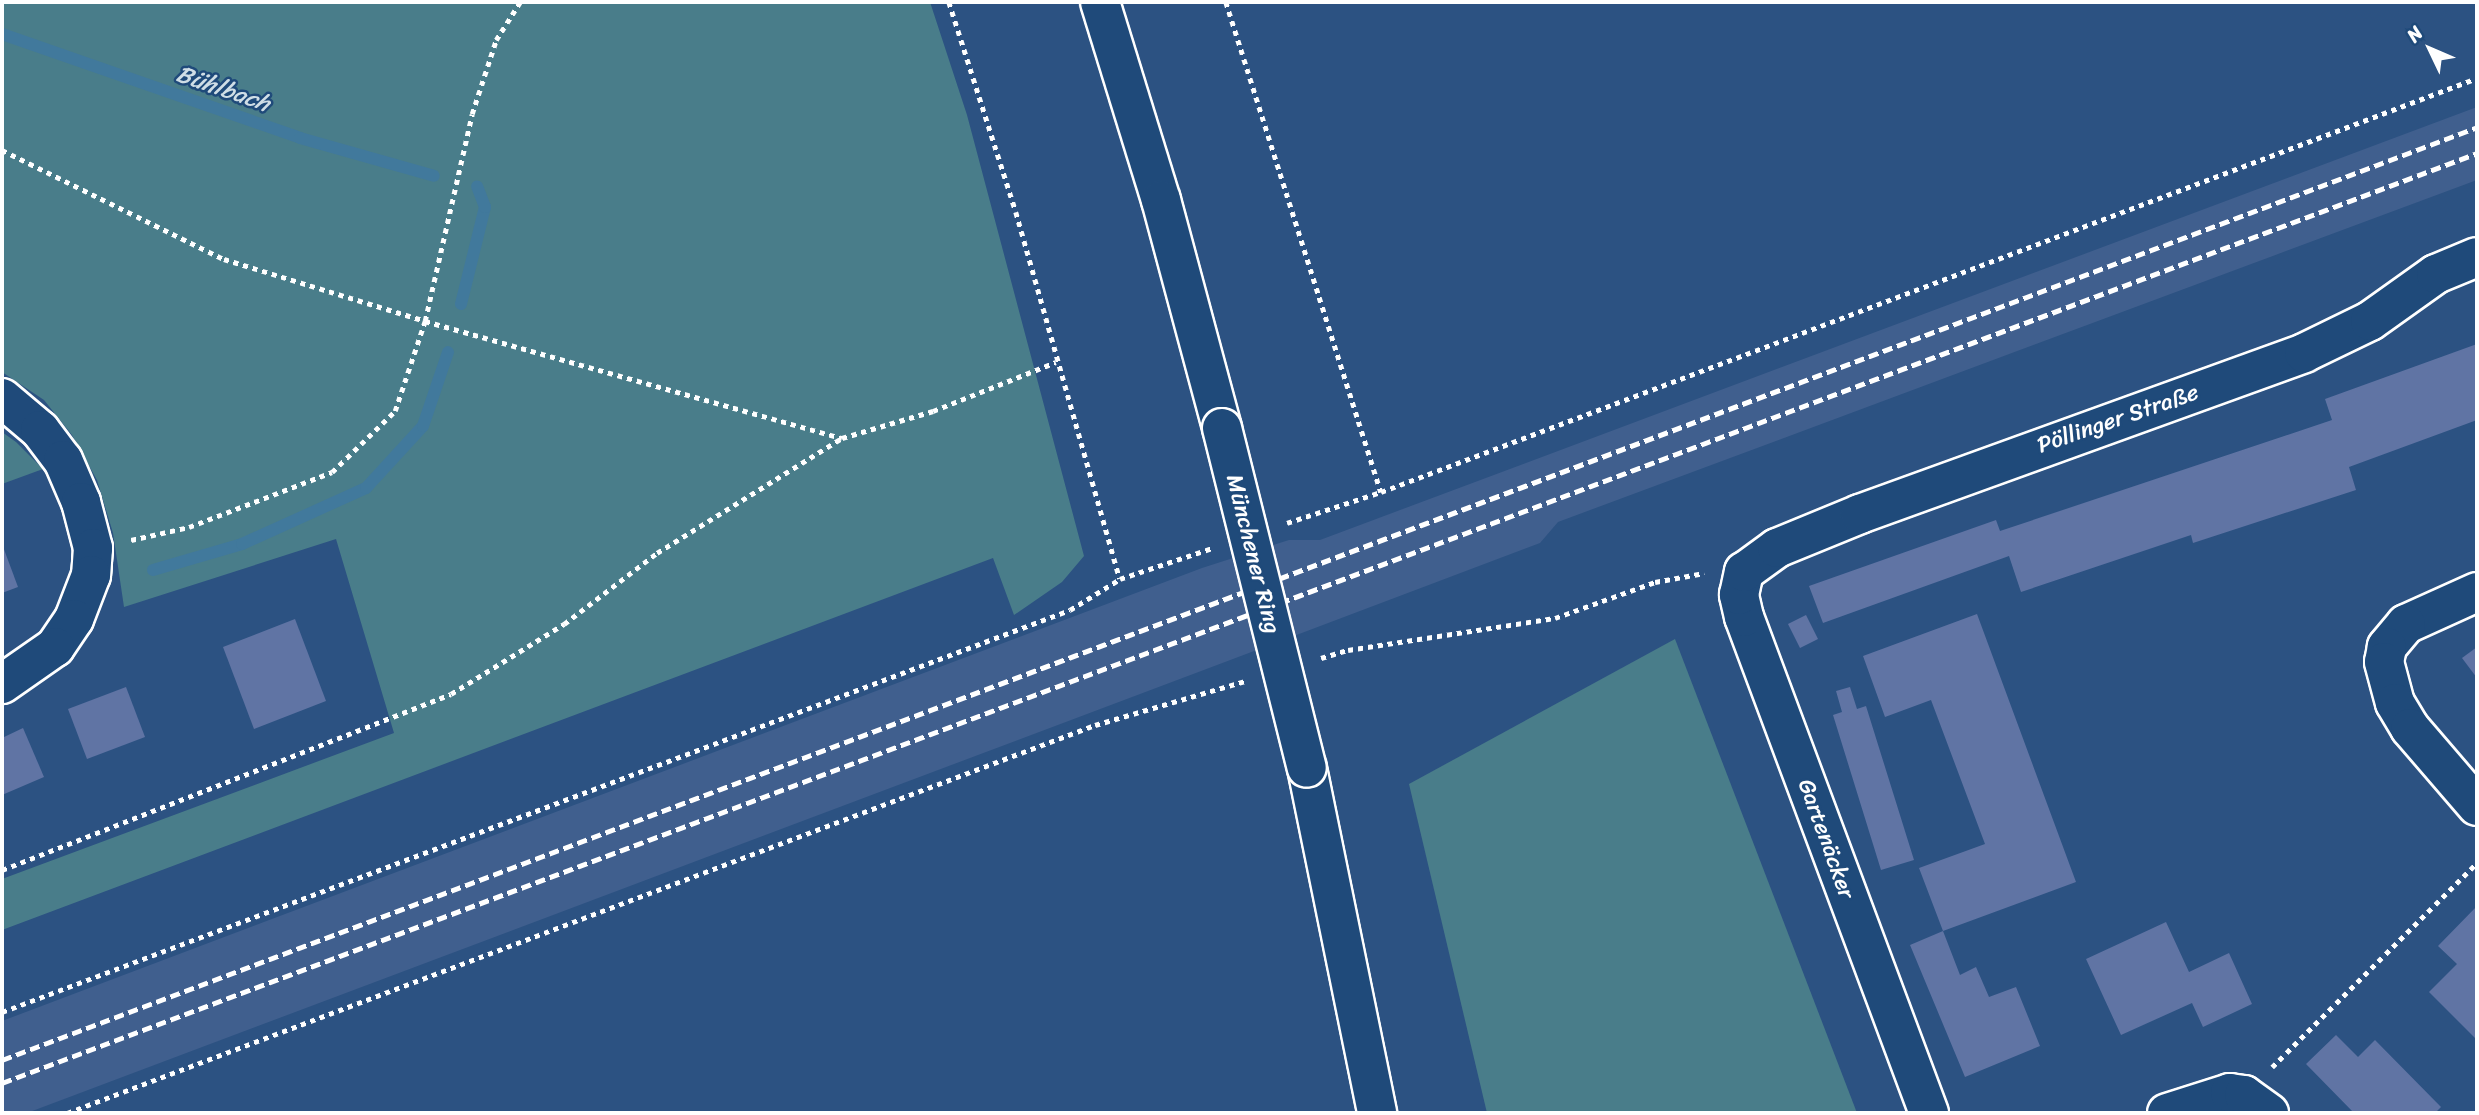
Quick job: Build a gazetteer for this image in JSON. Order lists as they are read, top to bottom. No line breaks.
{"streets":{"street":["Pöllinger Straße","Münchener Ring","Gartenäcker"]},"crossings":[["Pöllinger Straße","Gartenäcker"]],"water":["Bühlbach"],"north":"top left"}
